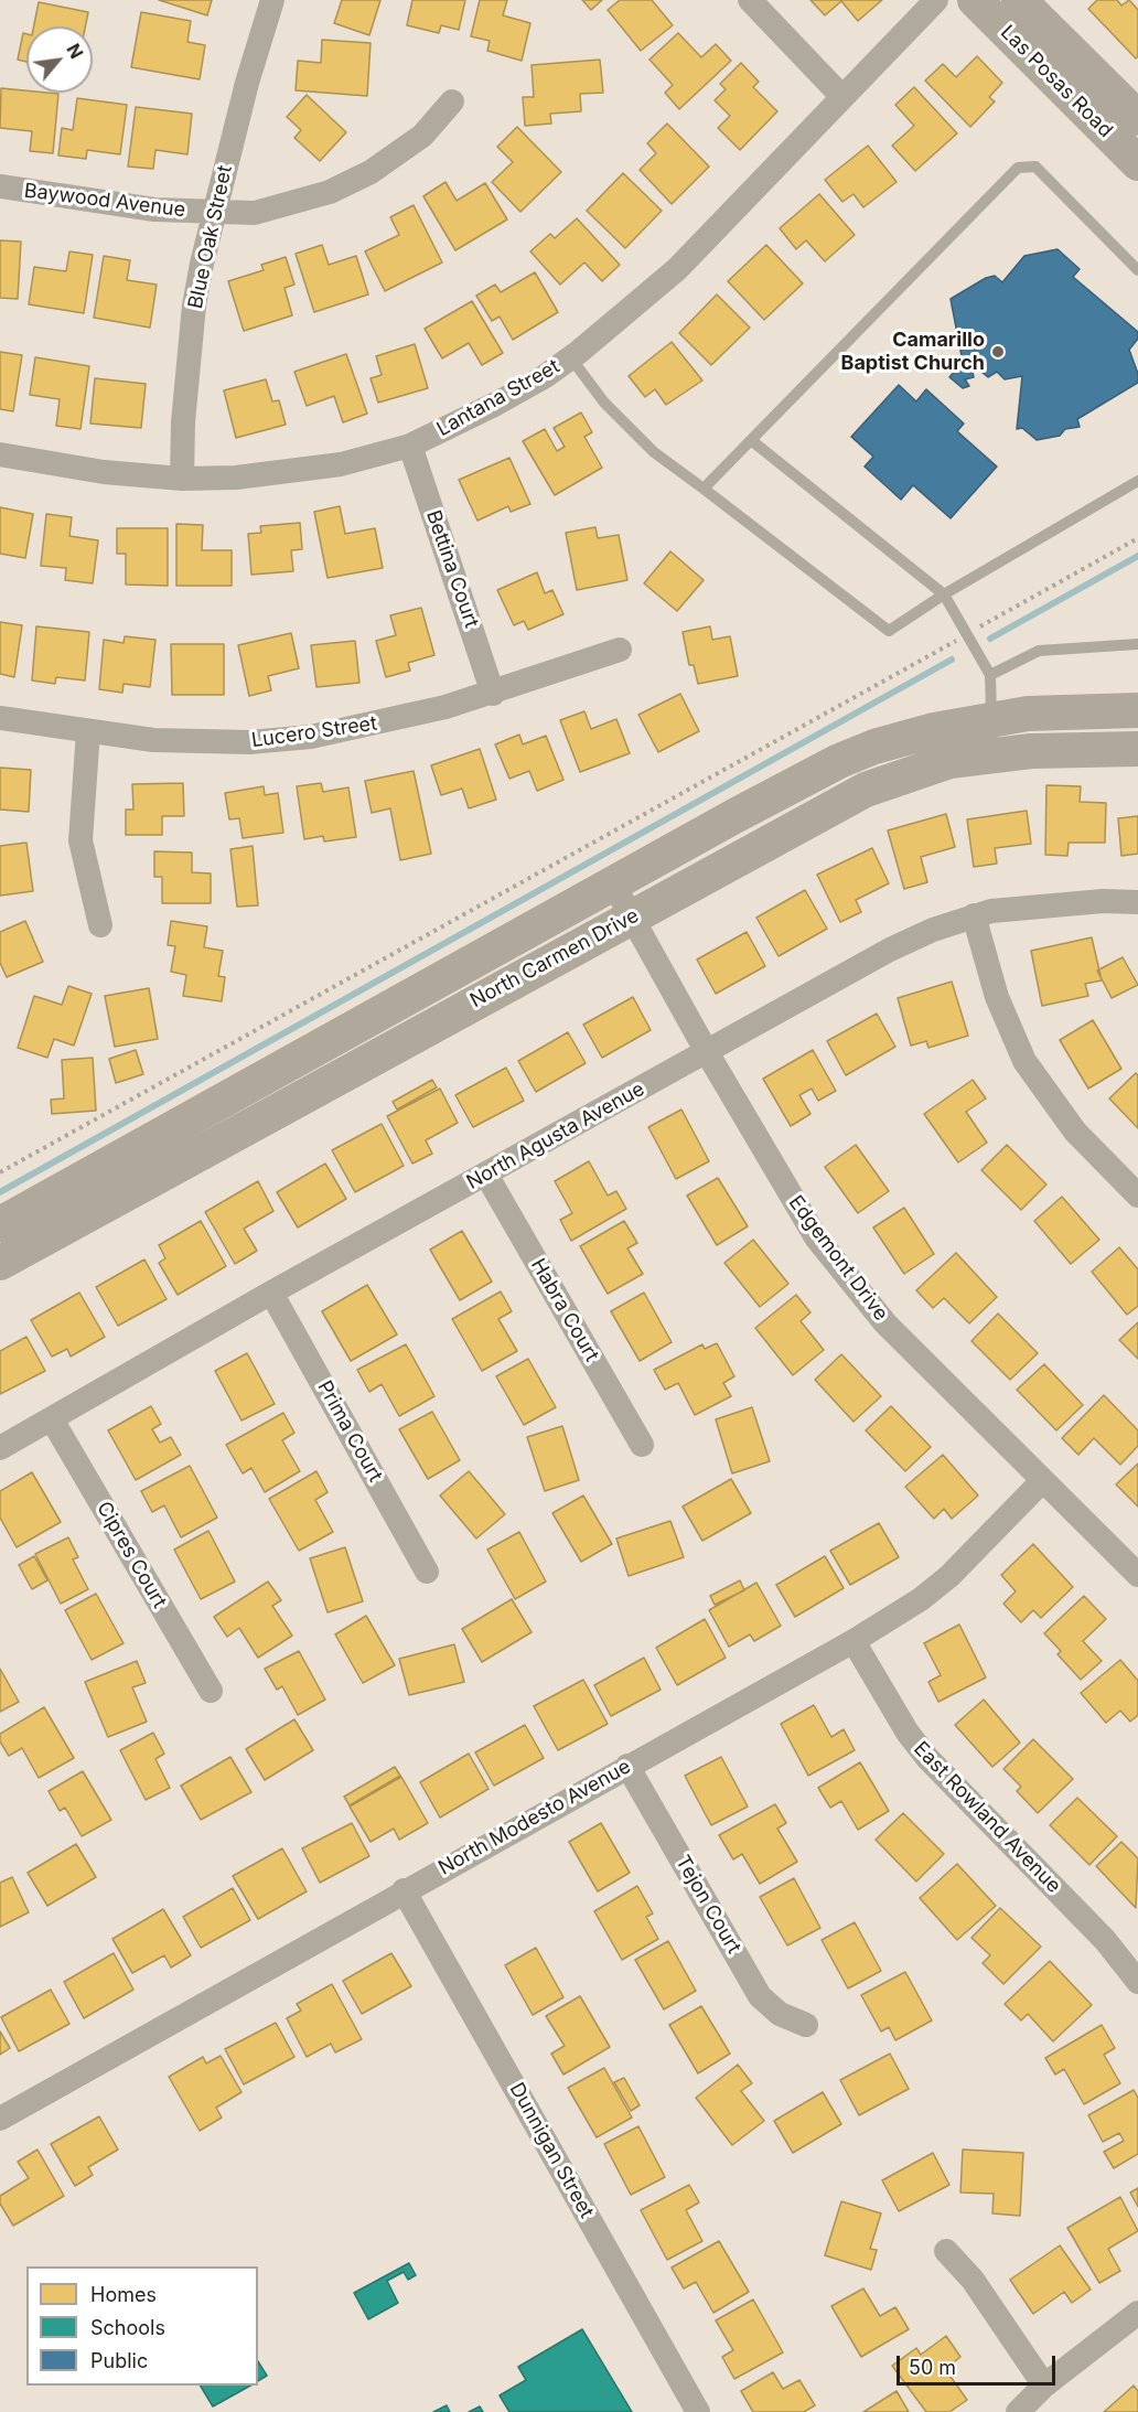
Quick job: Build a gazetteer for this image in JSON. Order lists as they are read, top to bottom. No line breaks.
{"streets":{"main road":["Las Posas Road","North Carmen Drive"],"street":["Baywood Avenue","Blue Oak Street","Lantana Street","Bettina Court","Lucero Street","North Agusta Avenue","Edgemont Drive","Habra Court","Prima Court","Cipres Court","North Modesto Avenue","East Rowland Avenue","Tejon Court","Dunnigan Street"]},"crossings":[["Baywood Avenue","Blue Oak Street"],["Blue Oak Street","Lantana Street"],["Lantana Street","Bettina Court"],["Bettina Court","Lucero Street"],["North Carmen Drive","Edgemont Drive"],["North Agusta Avenue","Edgemont Drive"],["North Agusta Avenue","Habra Court"],["North Agusta Avenue","Prima Court"],["North Agusta Avenue","Cipres Court"],["Edgemont Drive","North Modesto Avenue"],["North Modesto Avenue","East Rowland Avenue"],["North Modesto Avenue","Tejon Court"],["North Modesto Avenue","Dunnigan Street"]],"places":["Camarillo Baptist Church"],"legend":["Homes","Schools","Public"],"scale_bar":"50 m","north":"top right"}
